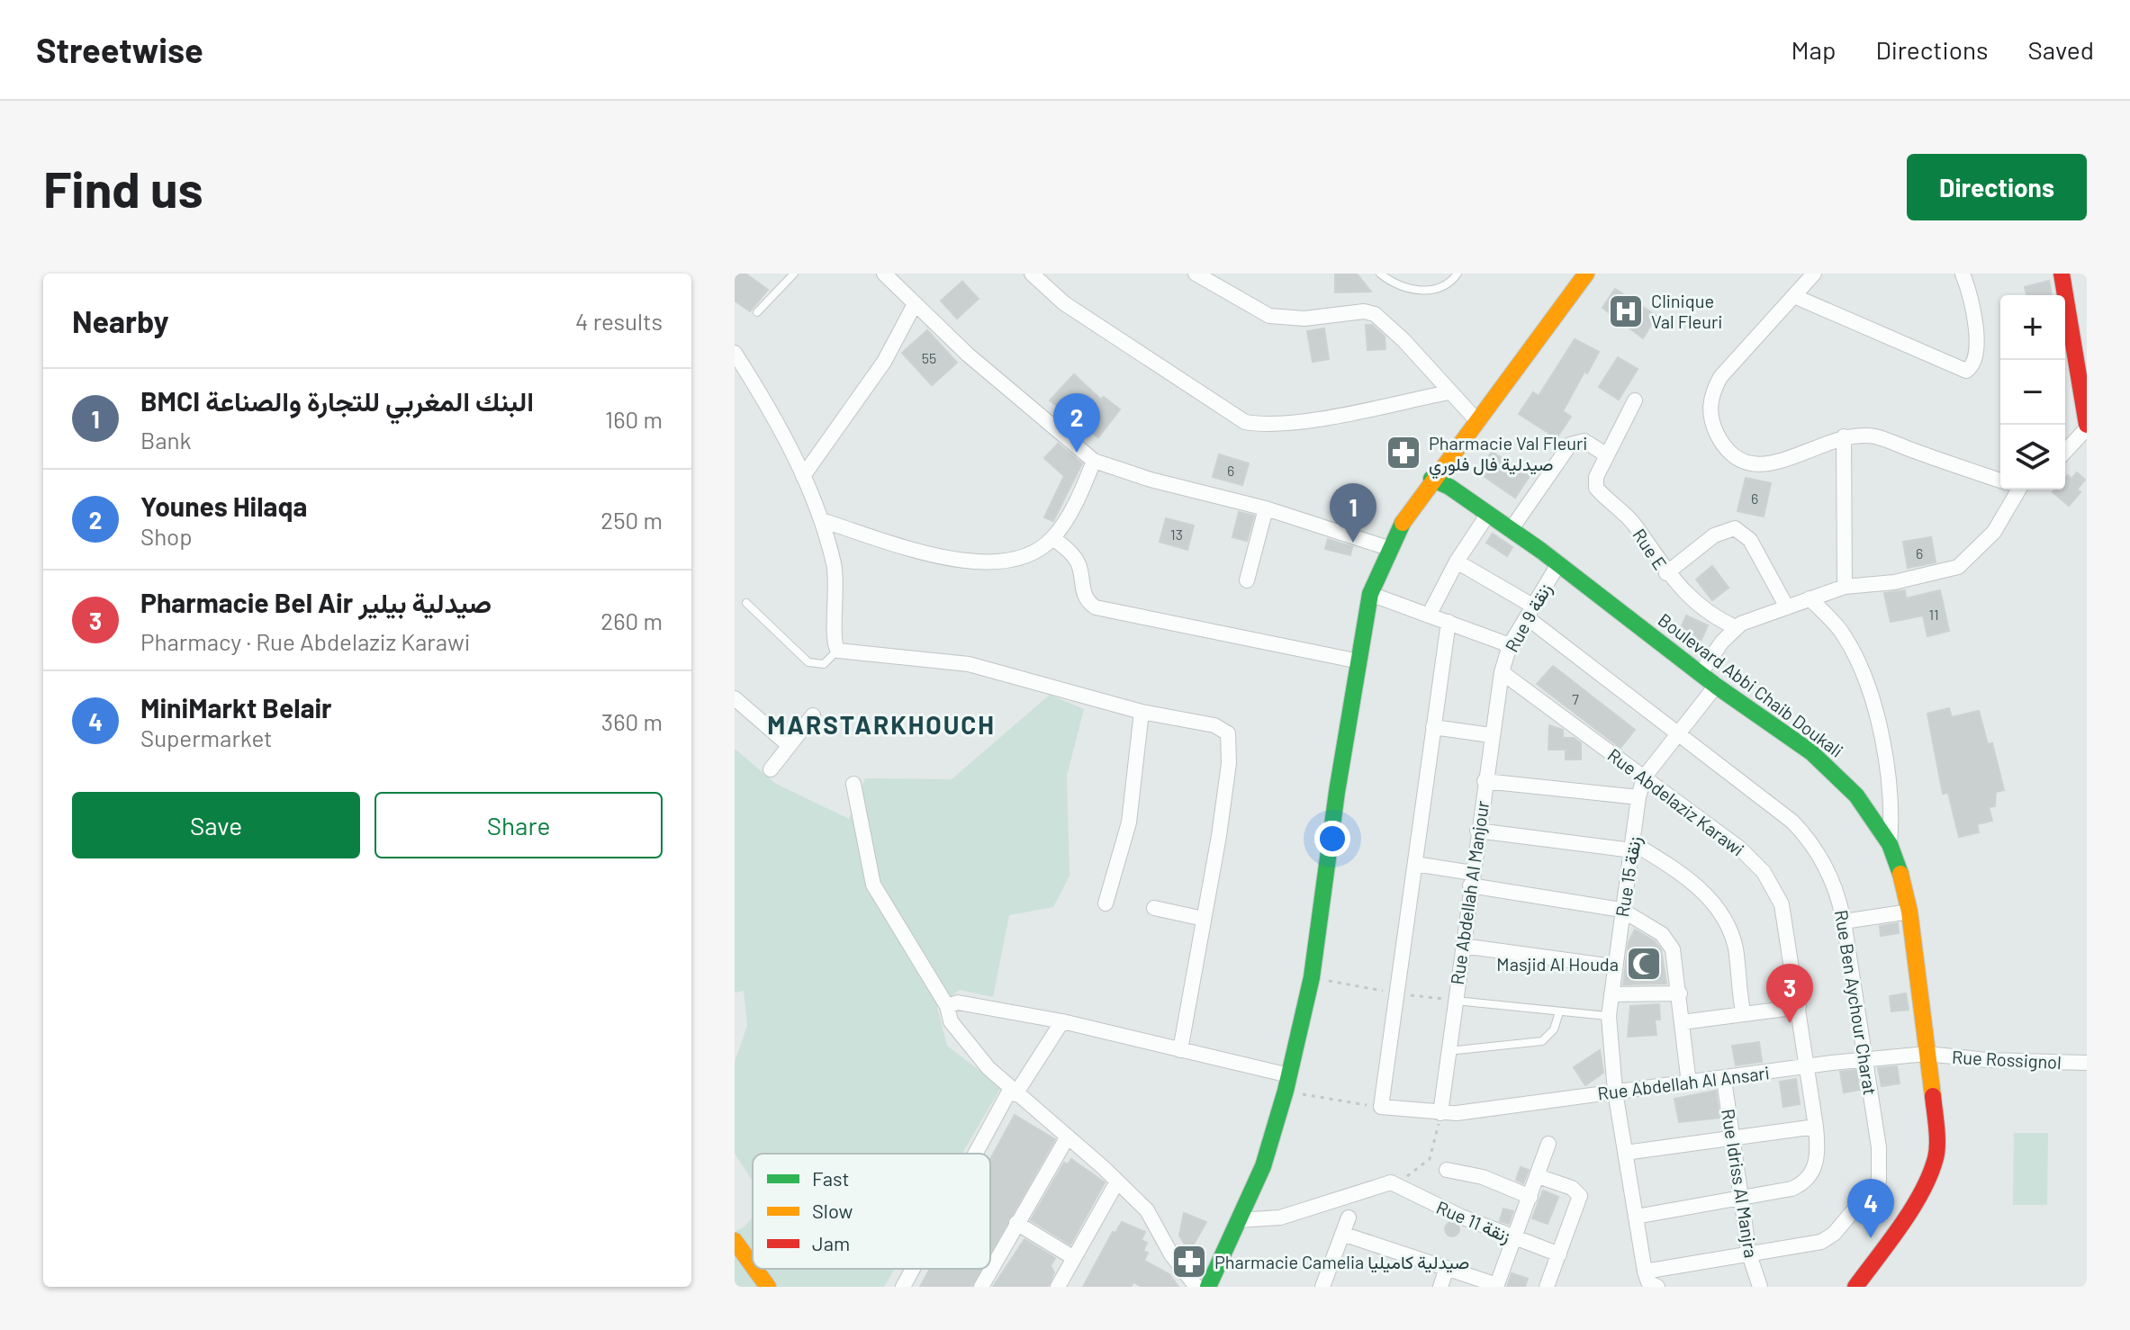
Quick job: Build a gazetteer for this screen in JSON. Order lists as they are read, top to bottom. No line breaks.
{"streets":{"street":["Rue E","Rue 9 زنقة","Boulevard Abbi Chaib Doukali","Rue Abdelaziz Karawi","Rue 15 زنقة","Rue Abdellah Al Manjour","Rue Ben Aychour Charat","Rue Rossignol","Rue Abdellah Al Ansari","Rue Idriss Al Manjra","Rue 11 زنقة"]},"crossings":[["Rue 9 زنقة","Boulevard Abbi Chaib Doukali"],["Rue 9 زنقة","Rue Abdelaziz Karawi"],["Rue 9 زنقة","Rue Abdellah Al Manjour"],["Rue 9 زنقة","Rue Ben Aychour Charat"],["Boulevard Abbi Chaib Doukali","Rue 15 زنقة"],["Boulevard Abbi Chaib Doukali","Rue Rossignol"],["Boulevard Abbi Chaib Doukali","Rue Abdellah Al Ansari"],["Rue Abdelaziz Karawi","Rue 15 زنقة"],["Rue Abdelaziz Karawi","Rue Abdellah Al Manjour"],["Rue Abdelaziz Karawi","Rue Abdellah Al Ansari"],["Rue Abdelaziz Karawi","Rue Idriss Al Manjra"],["Rue 15 زنقة","Rue Ben Aychour Charat"],["Rue 15 زنقة","Rue Abdellah Al Ansari"],["Rue Abdellah Al Manjour","Rue Abdellah Al Ansari"],["Rue Ben Aychour Charat","Rue Abdellah Al Ansari"],["Rue Ben Aychour Charat","Rue Idriss Al Manjra"],["Rue Rossignol","Rue Abdellah Al Ansari"],["Rue Abdellah Al Ansari","Rue Idriss Al Manjra"]],"districts":["MARSTARKHOUCH"],"places":{"hospital":["Clinique Val Fleuri"],"pharmacy":["Pharmacie Val Fleuri صيدلية فال فلوري","Pharmacie Camelia صيدلية كاميليا"],"mosque":["Masjid Al Houda"]},"house_numbers":["55","6","6","13","6","11","7"],"legend":["Fast","Slow","Jam"],"page":{"header":"Streetwise","nav":["Map","Directions","Saved"],"buttons":["Directions",["Save","Share"]],"title":"Find us","heading":["Nearby","4 results"],"map_buttons":["+","−"],"list":[{"mark":"1","name":"BMCI البنك المغربي للتجارة والصناعة","note":"Bank","value":"160 m"},{"mark":"2","name":"Younes Hilaqa","note":"Shop","value":"250 m"},{"mark":"3","name":"Pharmacie Bel Air صيدلية بيلير","note":"Pharmacy · Rue Abdelaziz Karawi","value":"260 m"},{"mark":"4","name":"MiniMarkt Belair","note":"Supermarket","value":"360 m"}],"pins":["2","1","3","4"]}}
